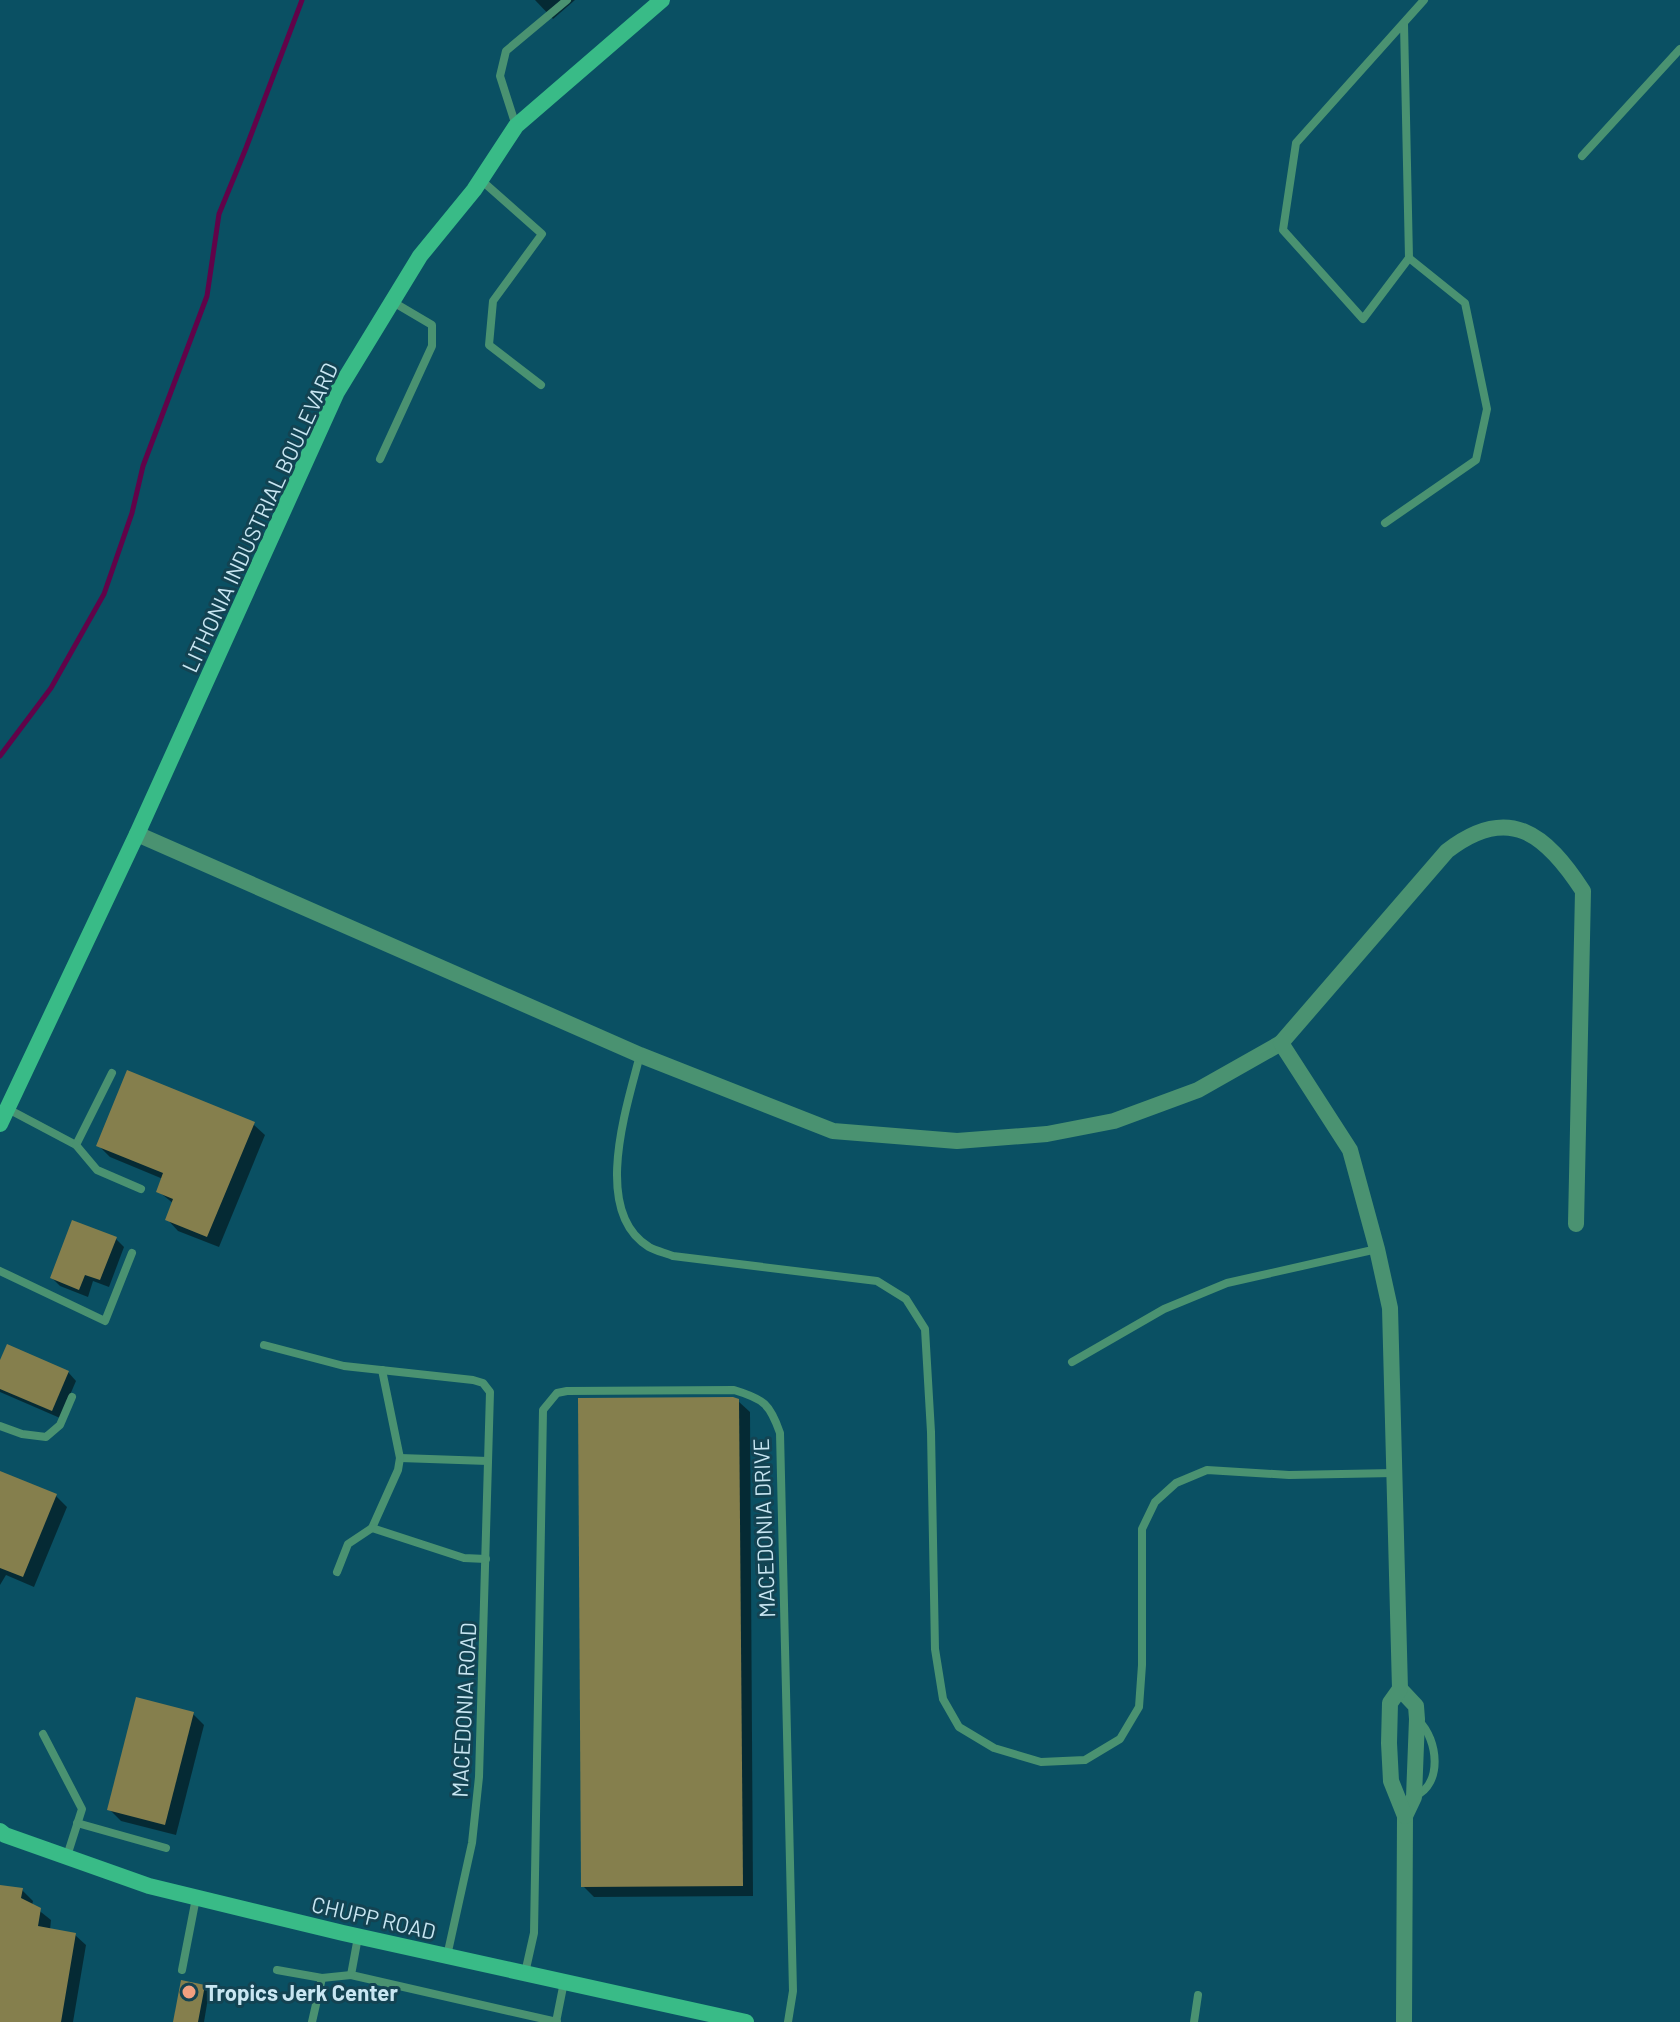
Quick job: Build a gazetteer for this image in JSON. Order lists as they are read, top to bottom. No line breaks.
{"streets":{"main road":["LITHONIA INDUSTRIAL BOULEVARD","CHUPP ROAD"],"lane":["MACEDONIA DRIVE","MACEDONIA ROAD"]},"crossings":[["MACEDONIA DRIVE","CHUPP ROAD"],["MACEDONIA ROAD","CHUPP ROAD"]],"places":["Tropics Jerk Center"]}
